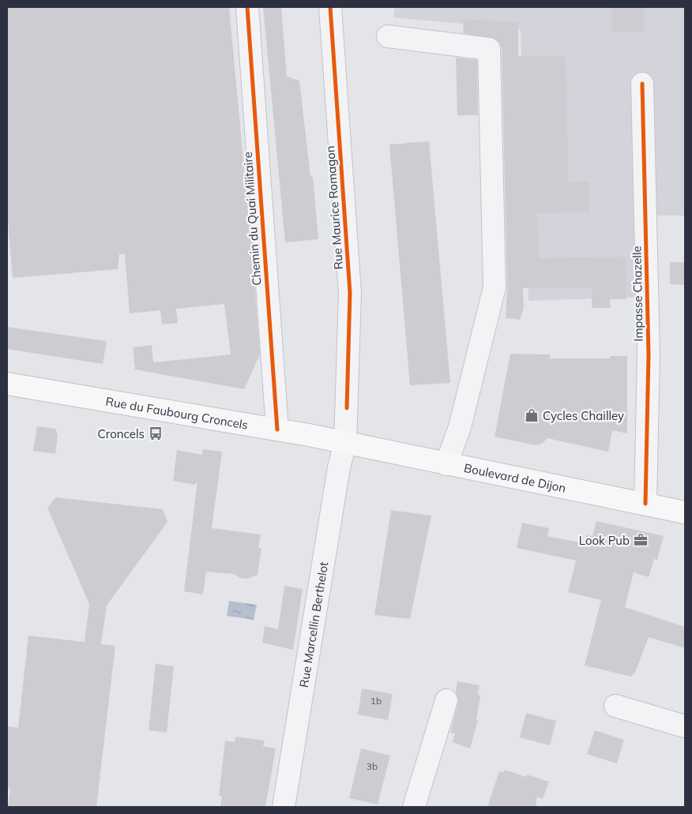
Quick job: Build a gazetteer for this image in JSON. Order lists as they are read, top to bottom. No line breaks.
{"streets":{"main road":["Rue du Faubourg Croncels","Boulevard de Dijon"],"street":["Rue Maurice Romagon","Chemin du Quai Militaire","Impasse Chazelle","Rue Marcellin Berthelot"]},"crossings":[["Rue Maurice Romagon","Rue du Faubourg Croncels"],["Rue Maurice Romagon","Boulevard de Dijon"],["Rue Maurice Romagon","Rue Marcellin Berthelot"],["Chemin du Quai Militaire","Rue du Faubourg Croncels"],["Impasse Chazelle","Boulevard de Dijon"],["Rue du Faubourg Croncels","Boulevard de Dijon"],["Rue du Faubourg Croncels","Rue Marcellin Berthelot"],["Boulevard de Dijon","Rue Marcellin Berthelot"]],"places":{"shop":["Cycles Chailley"],"bus stop":["Croncels"],"office":["Look Pub"]},"house_numbers":["1b","3b"]}
